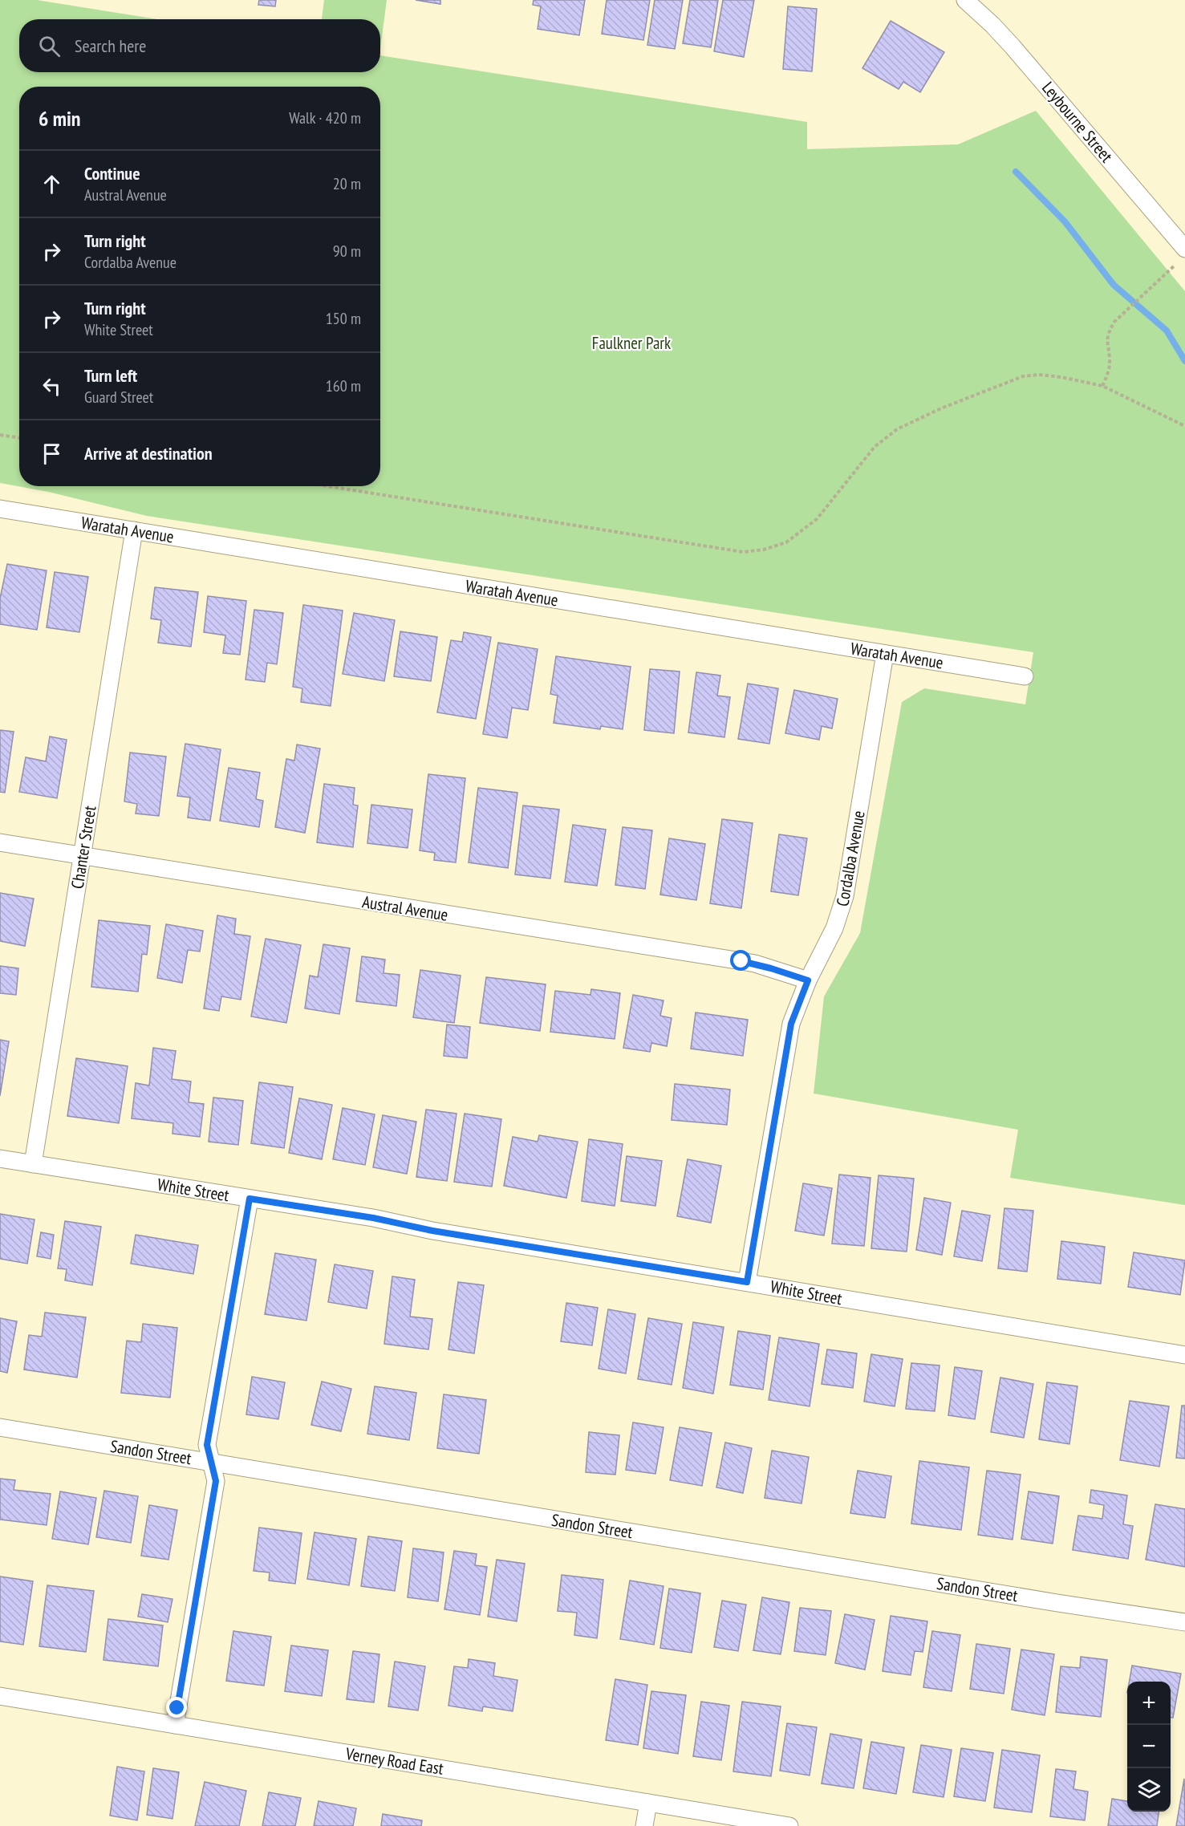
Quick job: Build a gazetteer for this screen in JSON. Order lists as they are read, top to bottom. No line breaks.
{"streets":{"street":["Leybourne Street","Waratah Avenue","Chanter Street","Cordalba Avenue","Austral Avenue","White Street","Sandon Street","Verney Road East"]},"crossings":[["Waratah Avenue","Chanter Street"],["Waratah Avenue","Cordalba Avenue"],["Chanter Street","Austral Avenue"],["Chanter Street","White Street"],["Cordalba Avenue","Austral Avenue"],["Cordalba Avenue","White Street"]],"parks":["Faulkner Park"],"page":{"search":"Search here","heading":["6 min","Walk · 420 m"],"list":[["Continue","Austral Avenue","20 m"],["Turn right","Cordalba Avenue","90 m"],["Turn right","White Street","150 m"],["Turn left","Guard Street","160 m"],"Arrive at destination"],"map_buttons":["+","−"]}}
